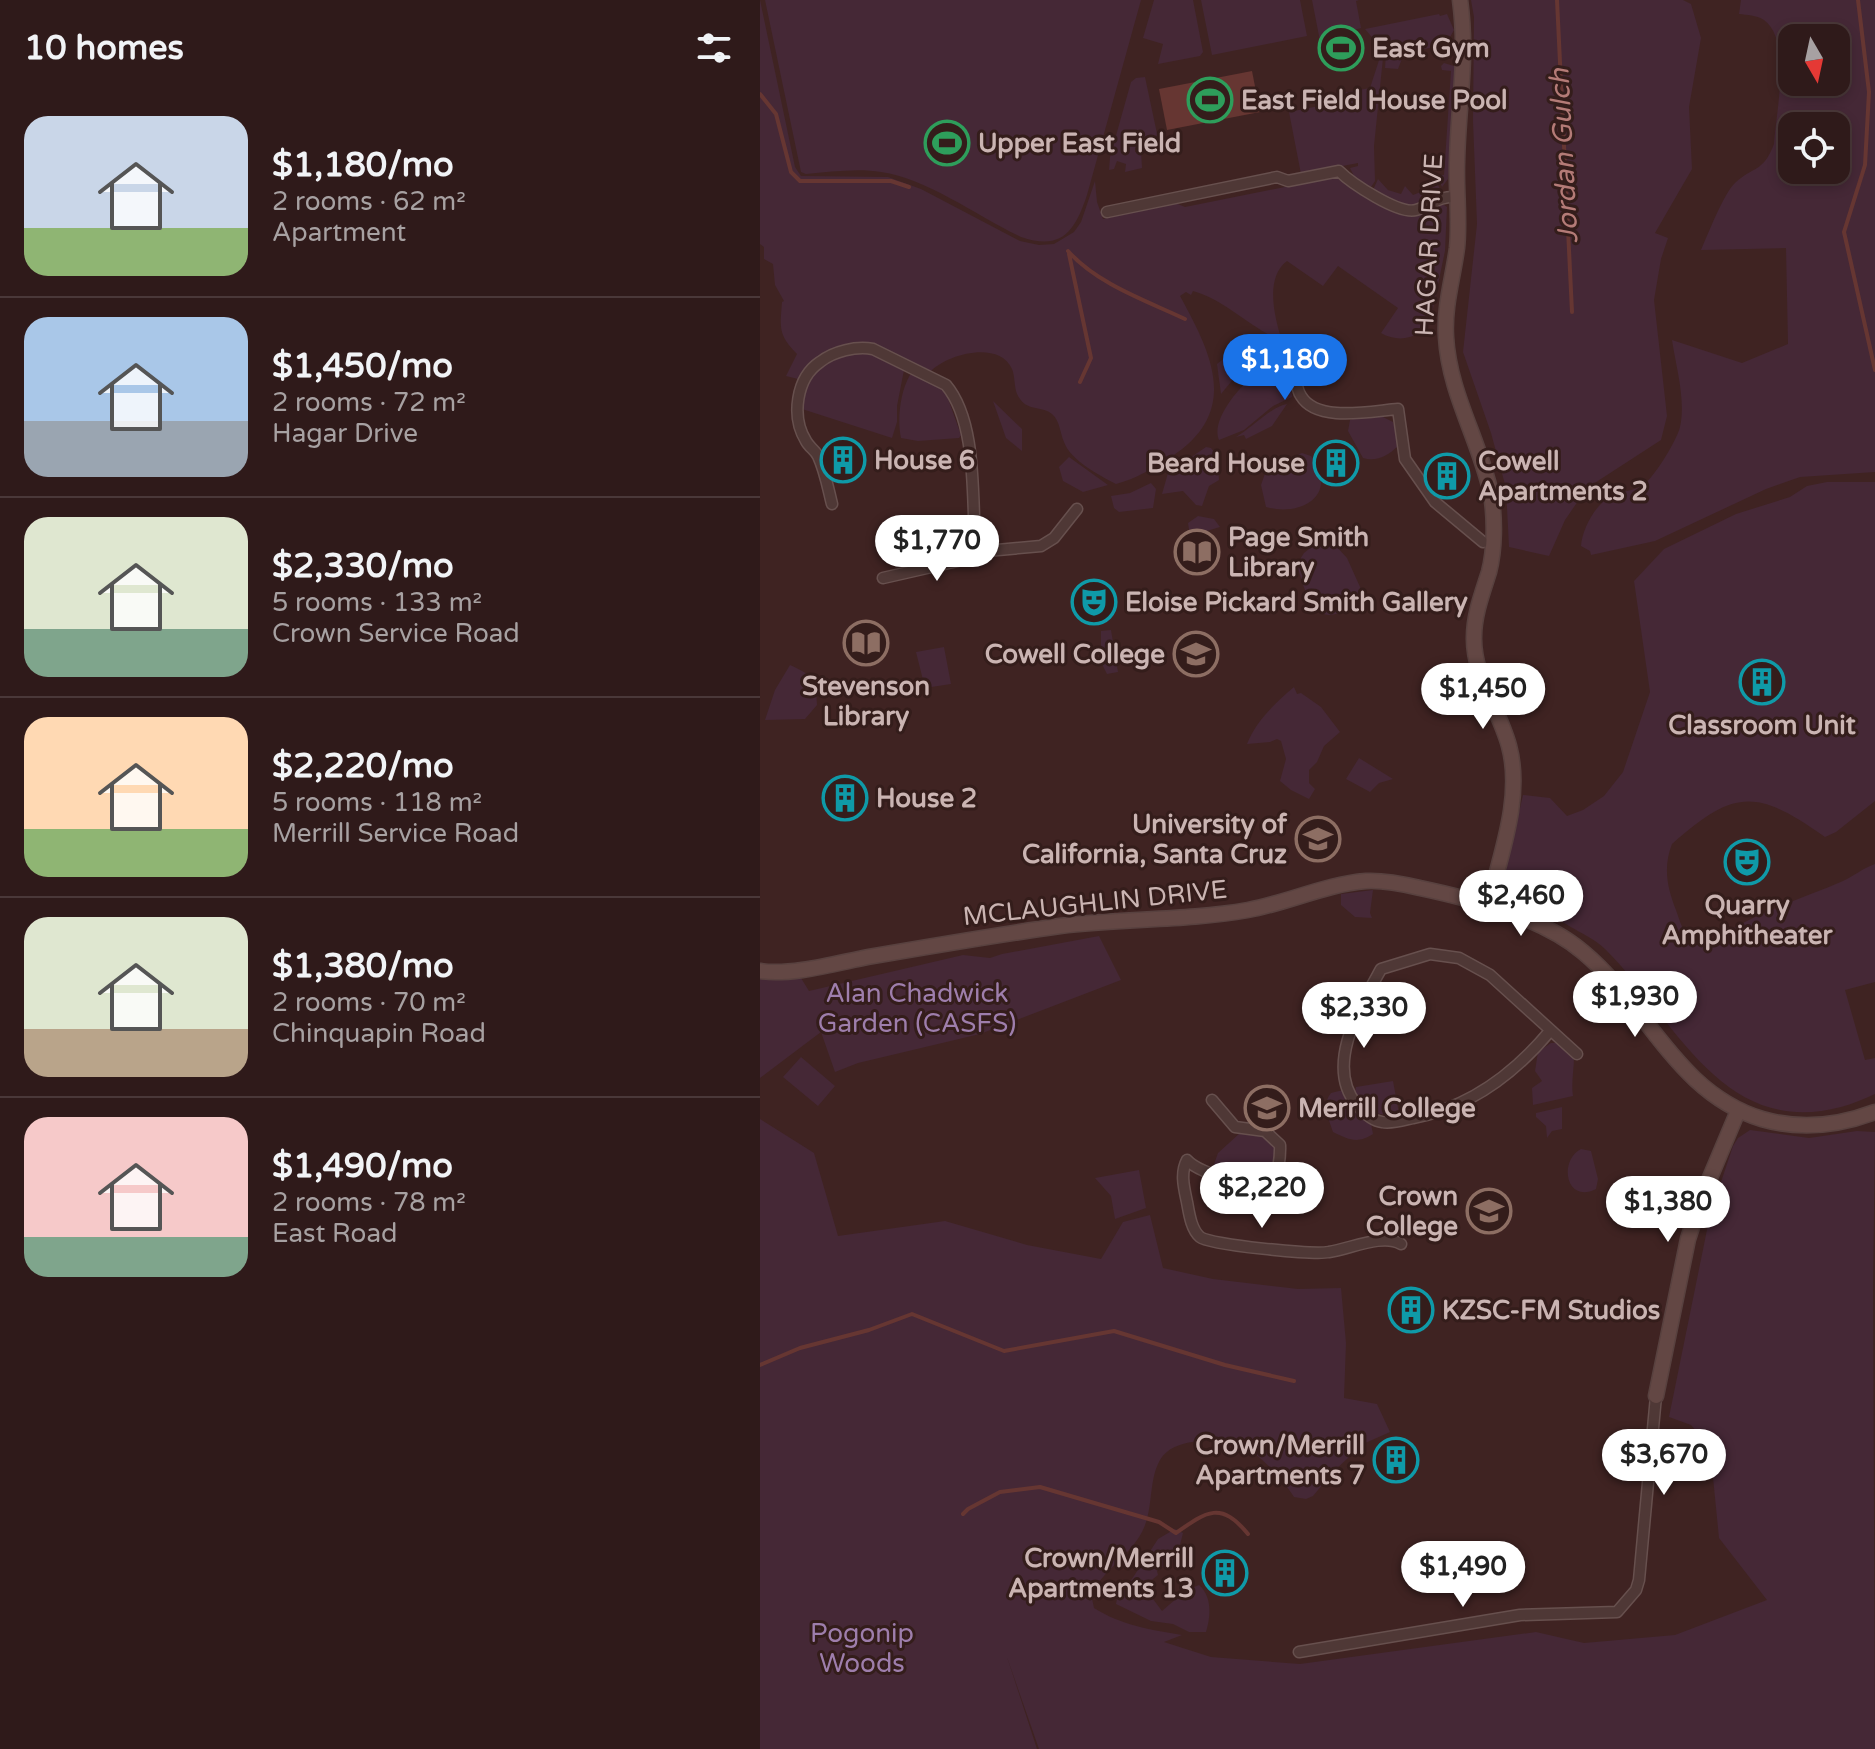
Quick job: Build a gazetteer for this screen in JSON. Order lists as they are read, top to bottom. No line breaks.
{"streets":{"main road":["HAGAR DRIVE","MCLAUGHLIN DRIVE"]},"crossings":[["HAGAR DRIVE","MCLAUGHLIN DRIVE"]],"water":["Jordan Gulch"],"parks":["Alan Chadwick Garden (CASFS)","Pogonip Woods"],"places":{"sports":["East Gym","East Field House Pool","Upper East Field"],"building":["House 6","Beard House","Cowell Apartments 2","Classroom Unit","House 2","KZSC-FM Studios","Crown/Merrill Apartments 7","Crown/Merrill Apartments 13"],"library":["Page Smith Library","Stevenson Library"],"theatre":["Eloise Pickard Smith Gallery","Quarry Amphitheater"],"school or university":["Cowell College","University of California, Santa Cruz","Merrill College","Crown College"]},"north":"bottom","page":{"heading":"10 homes","list":[{"name":"$1,180/mo","note":"2 rooms · 62 m² · Apartment"},{"name":"$1,450/mo","note":"2 rooms · 72 m² · Hagar Drive"},{"name":"$2,330/mo","note":"5 rooms · 133 m² · Crown Service Road"},{"name":"$2,220/mo","note":"5 rooms · 118 m² · Merrill Service Road"},{"name":"$1,380/mo","note":"2 rooms · 70 m² · Chinquapin Road"},{"name":"$1,490/mo","note":"2 rooms · 78 m² · East Road"}],"price":["$1,180","$1,770","$1,450","$2,460","$1,930","$2,330","$2,220","$1,380","$3,670","$1,490"]}}
